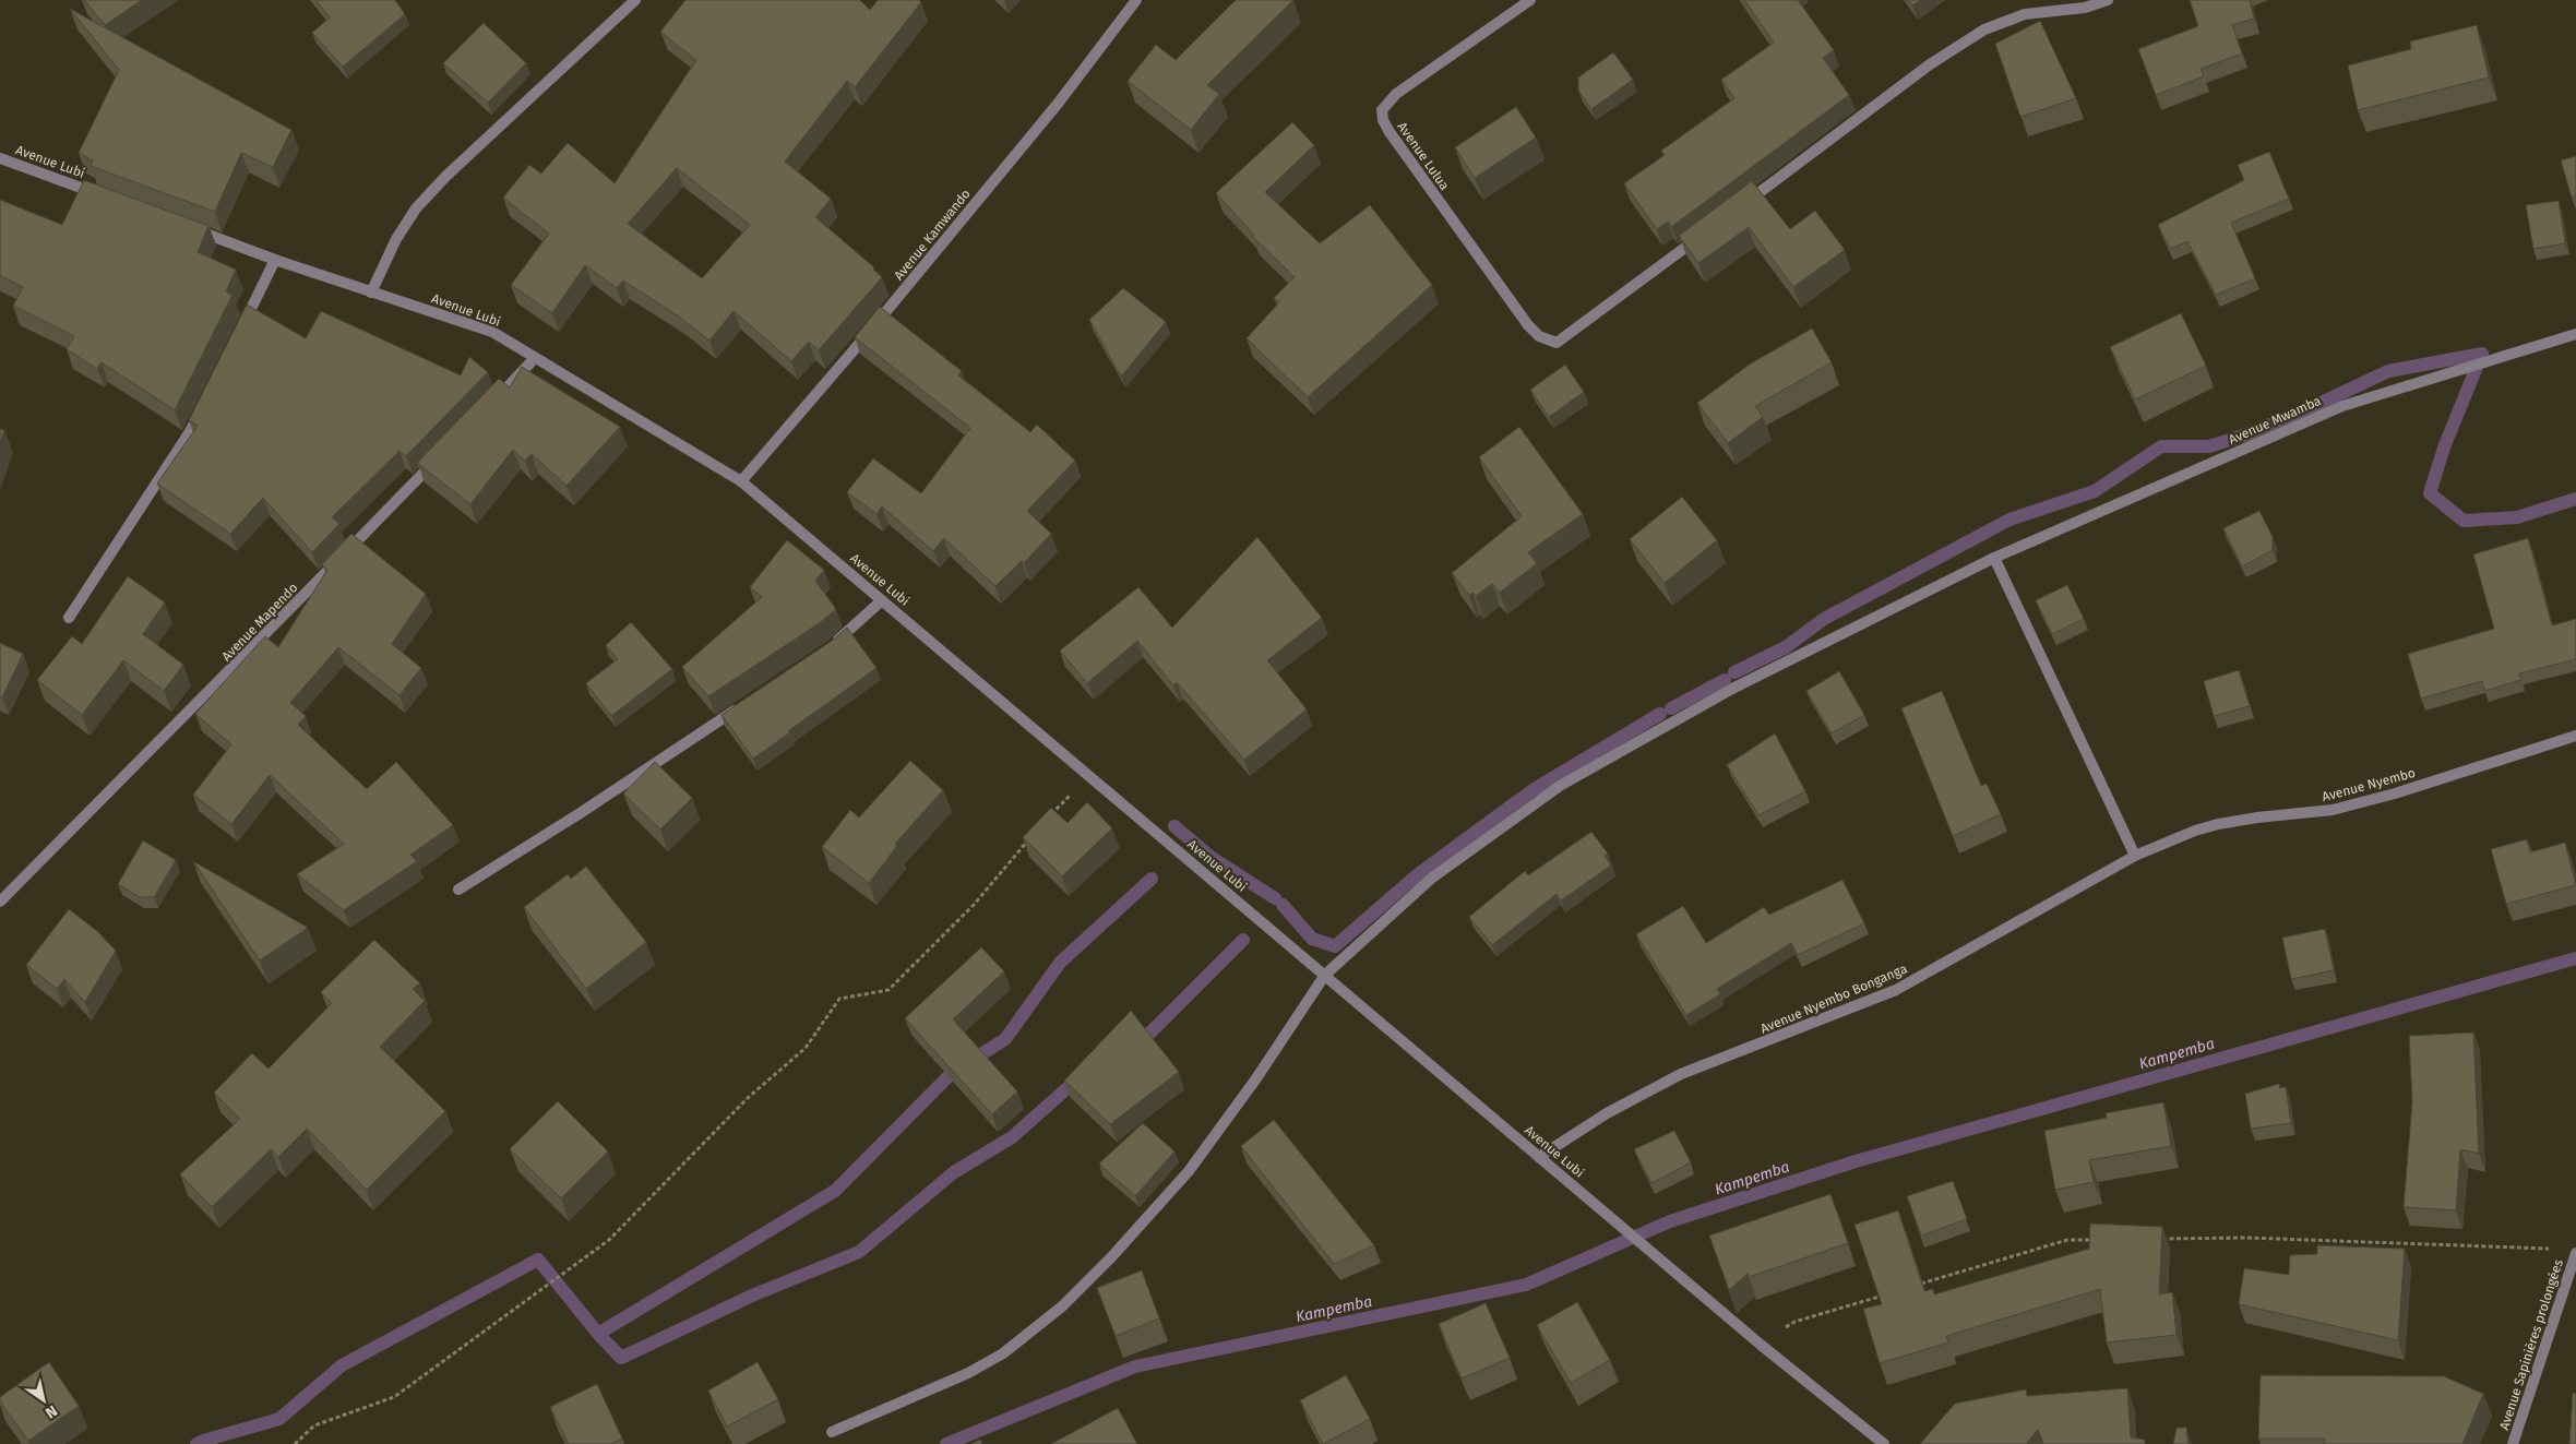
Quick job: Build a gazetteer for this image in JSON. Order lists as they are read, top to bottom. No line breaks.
{"streets":{"street":["Avenue Lulua","Avenue Lubi","Avenue Kamwando","Avenue Mwamba","Avenue Mapendo","Avenue Nyembo","Avenue Nyembo Bonganga","Avenue Sapinières prolongées"]},"crossings":[["Avenue Lubi","Avenue Kamwando"],["Avenue Lubi","Avenue Mwamba"],["Avenue Lubi","Avenue Nyembo Bonganga"],["Avenue Nyembo","Avenue Nyembo Bonganga"]],"water":["Kampemba"],"north":"bottom right"}
